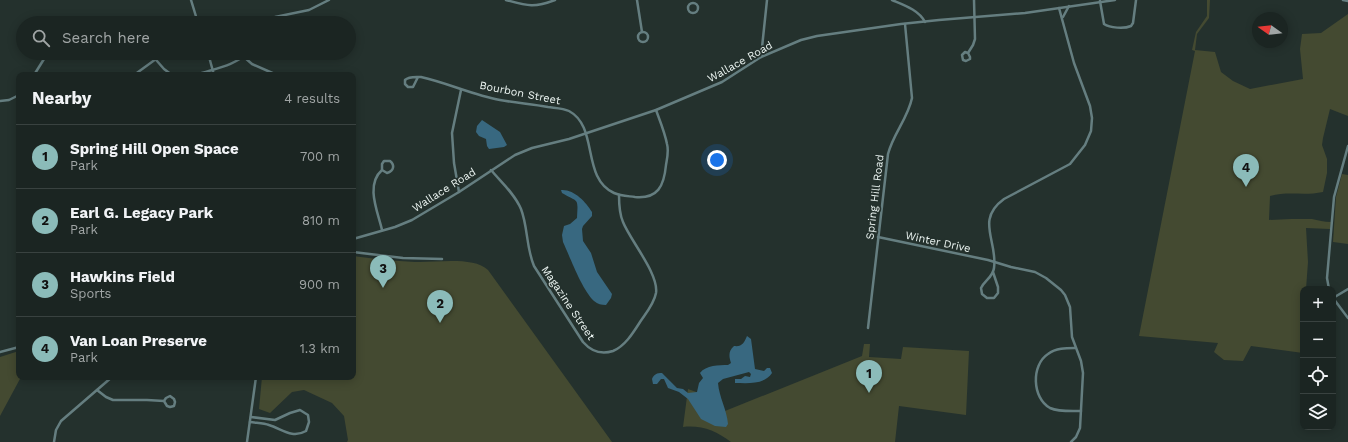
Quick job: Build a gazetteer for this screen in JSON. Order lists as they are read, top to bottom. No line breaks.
{"streets":{"street":["Wallace Road","Bourbon Street","Spring Hill Road","Winter Drive","Magazine Street"]},"crossings":[["Wallace Road","Bourbon Street"],["Wallace Road","Spring Hill Road"],["Wallace Road","Magazine Street"],["Bourbon Street","Magazine Street"],["Spring Hill Road","Winter Drive"]],"north":"left","page":{"search":"Search here","heading":["Nearby","4 results"],"list":[{"mark":"1","name":"Spring Hill Open Space","note":"Park","value":"700 m"},{"mark":"2","name":"Earl G. Legacy Park","note":"Park","value":"810 m"},{"mark":"3","name":"Hawkins Field","note":"Sports","value":"900 m"},{"mark":"4","name":"Van Loan Preserve","note":"Park","value":"1.3 km"}],"pins":["4","3","2","1"],"map_buttons":["+","−"]}}
